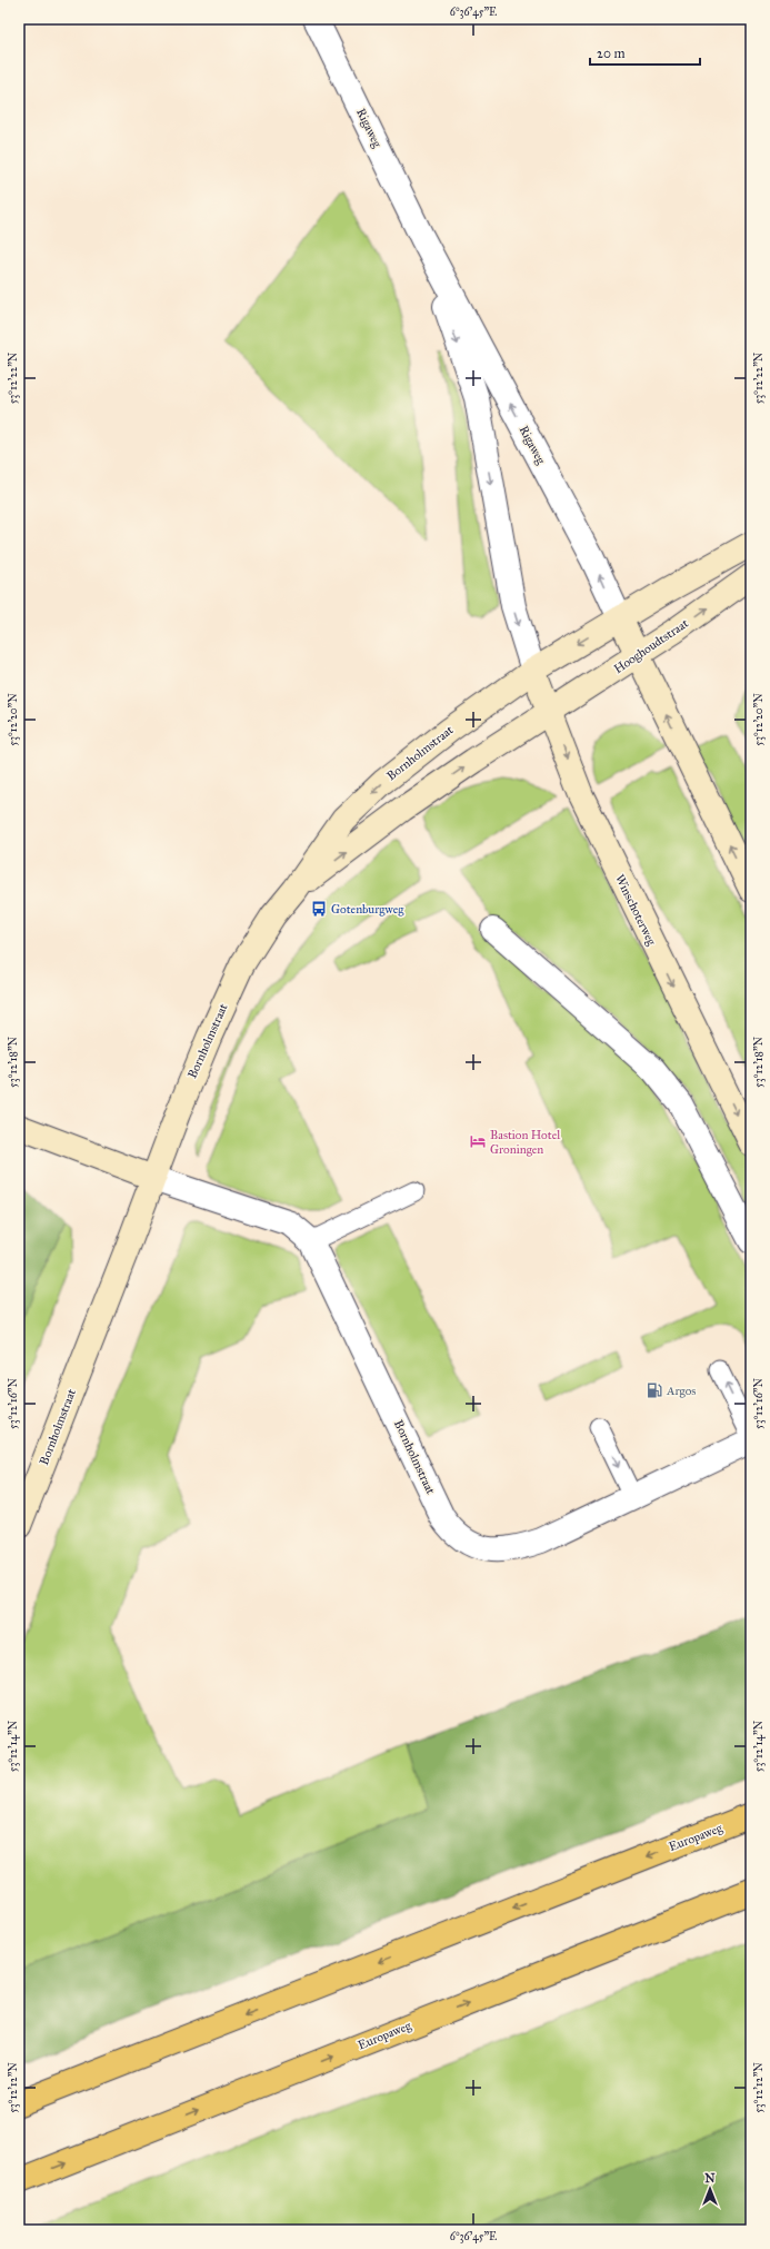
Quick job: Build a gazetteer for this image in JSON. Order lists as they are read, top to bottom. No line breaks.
{"streets":{"highway":["Europaweg"],"street":["Rigaweg","Hooghoudtstraat","Bornholmstraat","Winschoterweg"]},"crossings":[["Rigaweg","Hooghoudtstraat"],["Rigaweg","Bornholmstraat"],["Rigaweg","Winschoterweg"],["Hooghoudtstraat","Bornholmstraat"],["Hooghoudtstraat","Winschoterweg"],["Bornholmstraat","Winschoterweg"]],"places":{"bus stop":["Gotenburgweg"],"hotel":["Bastion Hotel Groningen"],"fuel station":["Argos"]},"scale_bar":"20 m","north":"top","coordinates":["6°36'45\"E","53°12'22\"N","53°12'20\"N","53°12'18\"N","53°12'16\"N","53°12'14\"N","53°12'12\"N"]}
